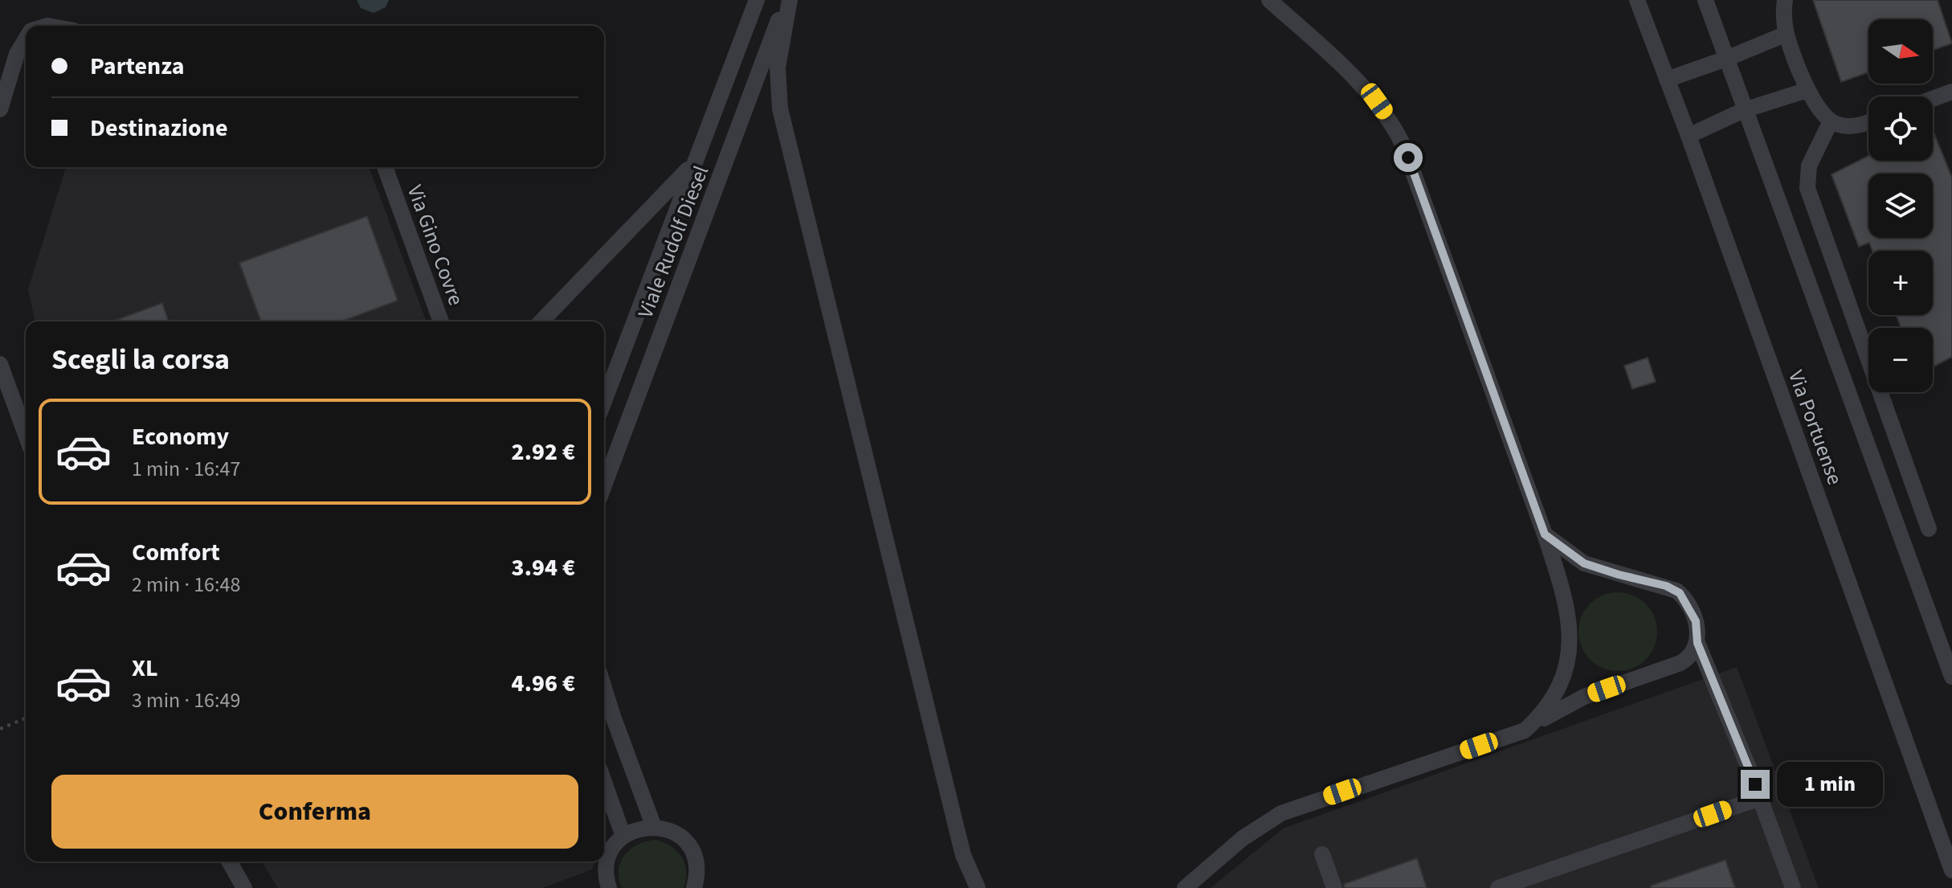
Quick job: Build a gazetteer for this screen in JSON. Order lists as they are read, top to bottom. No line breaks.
{"streets":{"street":["Viale Rudolf Diesel","Via Gino Covre","Via Portuense"]},"north":"right","page":{"map_buttons":["+","−"],"banner":["Partenza","Destinazione"],"heading":"Scegli la corsa","list":[{"name":"Economy","note":"1 min · 16:47","value":"2.92 €"},{"name":"Comfort","note":"2 min · 16:48","value":"3.94 €"},{"name":"XL","note":"3 min · 16:49","value":"4.96 €"}],"bubble":"1 min","buttons":"Conferma"}}
